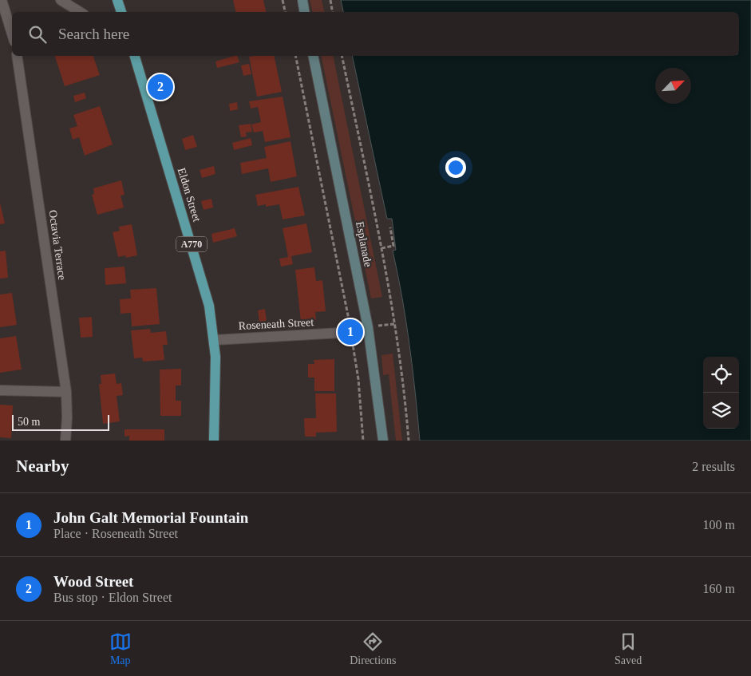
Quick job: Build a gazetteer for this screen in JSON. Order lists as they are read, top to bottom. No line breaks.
{"streets":{"main road":["Eldon Street","A770"],"street":["Esplanade","Octavia Terrace","Roseneath Street"]},"crossings":[["Eldon Street","Roseneath Street"]],"scale_bar":"50 m","north":"top right","page":{"search":"Search here","pins":["2","1"],"scale":"50 m","heading":["Nearby","2 results"],"list":[{"mark":"1","name":"John Galt Memorial Fountain","note":"Place · Roseneath Street","value":"100 m"},{"mark":"2","name":"Wood Street","note":"Bus stop · Eldon Street","value":"160 m"}],"nav":["Map","Directions","Saved"]}}
